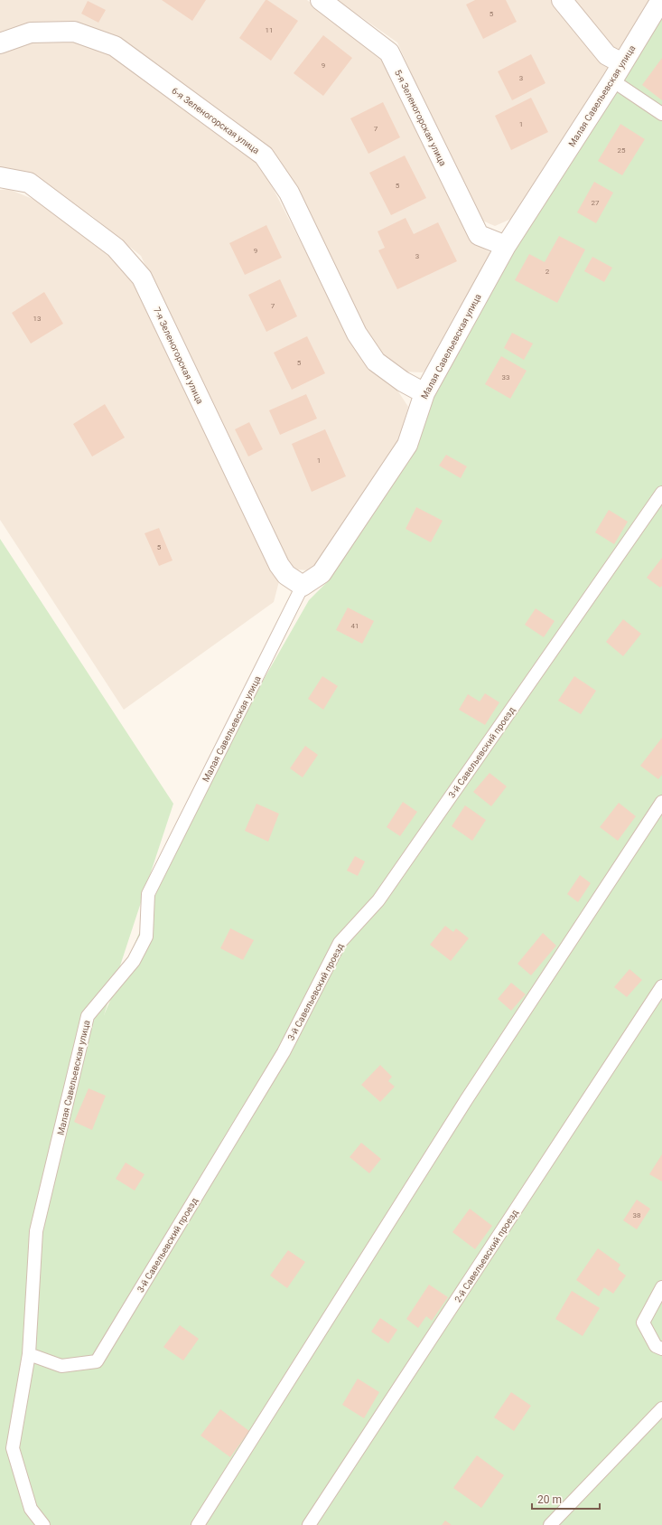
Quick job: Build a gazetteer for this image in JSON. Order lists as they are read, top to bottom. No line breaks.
{"streets":{"street":["Малая Савельевская улица","5-я Зеленогорская улица","6-я Зеленогорская улица","7-я Зеленогорская улица"],"lane":["3-й Савельевский проезд","2-й Савельевский проезд"]},"crossings":[["Малая Савельевская улица","5-я Зеленогорская улица"],["Малая Савельевская улица","6-я Зеленогорская улица"],["Малая Савельевская улица","7-я Зеленогорская улица"],["Малая Савельевская улица","3-й Савельевский проезд"]],"house_numbers":["5","11","9","3","1","7","25","5","27","9","3","2","7","13","5","33","1","5","41","38"],"scale_bar":"20 m"}
